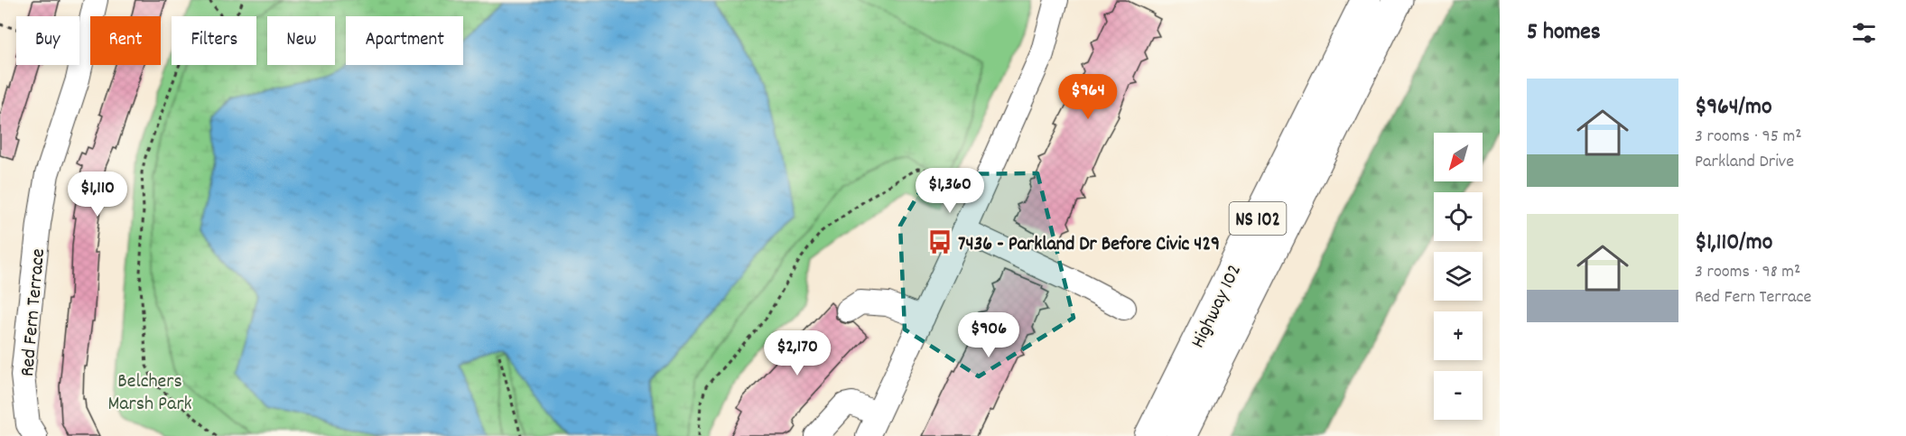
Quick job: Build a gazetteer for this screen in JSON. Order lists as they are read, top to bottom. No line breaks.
{"streets":{"highway":["NS 102","Highway 102"],"street":["Red Fern Terrace"]},"parks":["Belchers Marsh Park"],"places":{"bus stop":["7436 - Parkland Dr Before Civic 429"]},"north":"bottom left","page":{"heading":"5 homes","chip":["Buy","Rent","Filters","New","Apartment"],"list":[{"name":"$964/mo","note":"3 rooms · 95 m² · Parkland Drive"},{"name":"$1,110/mo","note":"3 rooms · 98 m² · Red Fern Terrace"}],"price":["$964","$1,360","$1,110","$906","$2,170"],"map_buttons":["+","−"]}}
